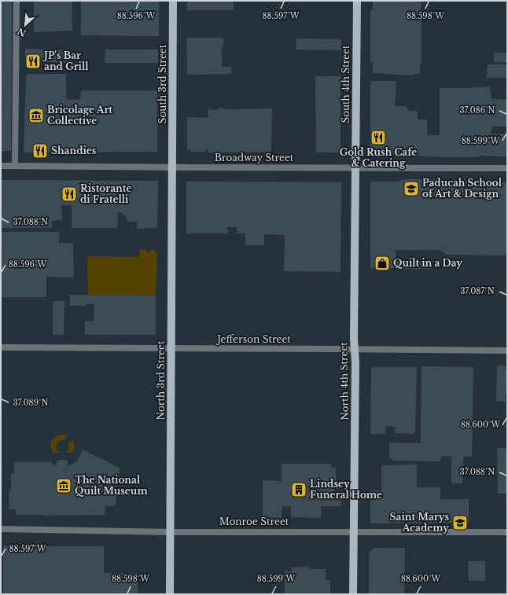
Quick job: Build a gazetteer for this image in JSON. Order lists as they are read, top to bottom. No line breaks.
{"streets":{"main road":["South 3rd Street","South 4th Street","North 3rd Street","North 4th Street"],"street":["Broadway Street","Jefferson Street","Monroe Street"]},"crossings":[["South 3rd Street","Broadway Street"],["South 3rd Street","North 3rd Street"],["South 4th Street","Broadway Street"],["South 4th Street","North 4th Street"],["Broadway Street","North 3rd Street"],["Broadway Street","North 4th Street"],["Jefferson Street","North 3rd Street"],["Jefferson Street","North 4th Street"],["North 3rd Street","Monroe Street"],["North 4th Street","Monroe Street"]],"places":{"restaurant":["JP's Bar and Grill","Gold Rush Cafe & Catering","Shandies","Ristorante di Fratelli"],"museum":["Bricolage Art Collective","The National Quilt Museum"],"school or university":["Paducah School of Art & Design","Saint Marys Academy"],"shop":["Quilt in a Day"],"building":["Lindsey Funeral Home"]},"north":"bottom left","coordinates":["88.596°W","88.597°W","88.598°W","37.086°N","88.599°W","37.088°N","37.087°N","37.089°N","88.600°W"]}
